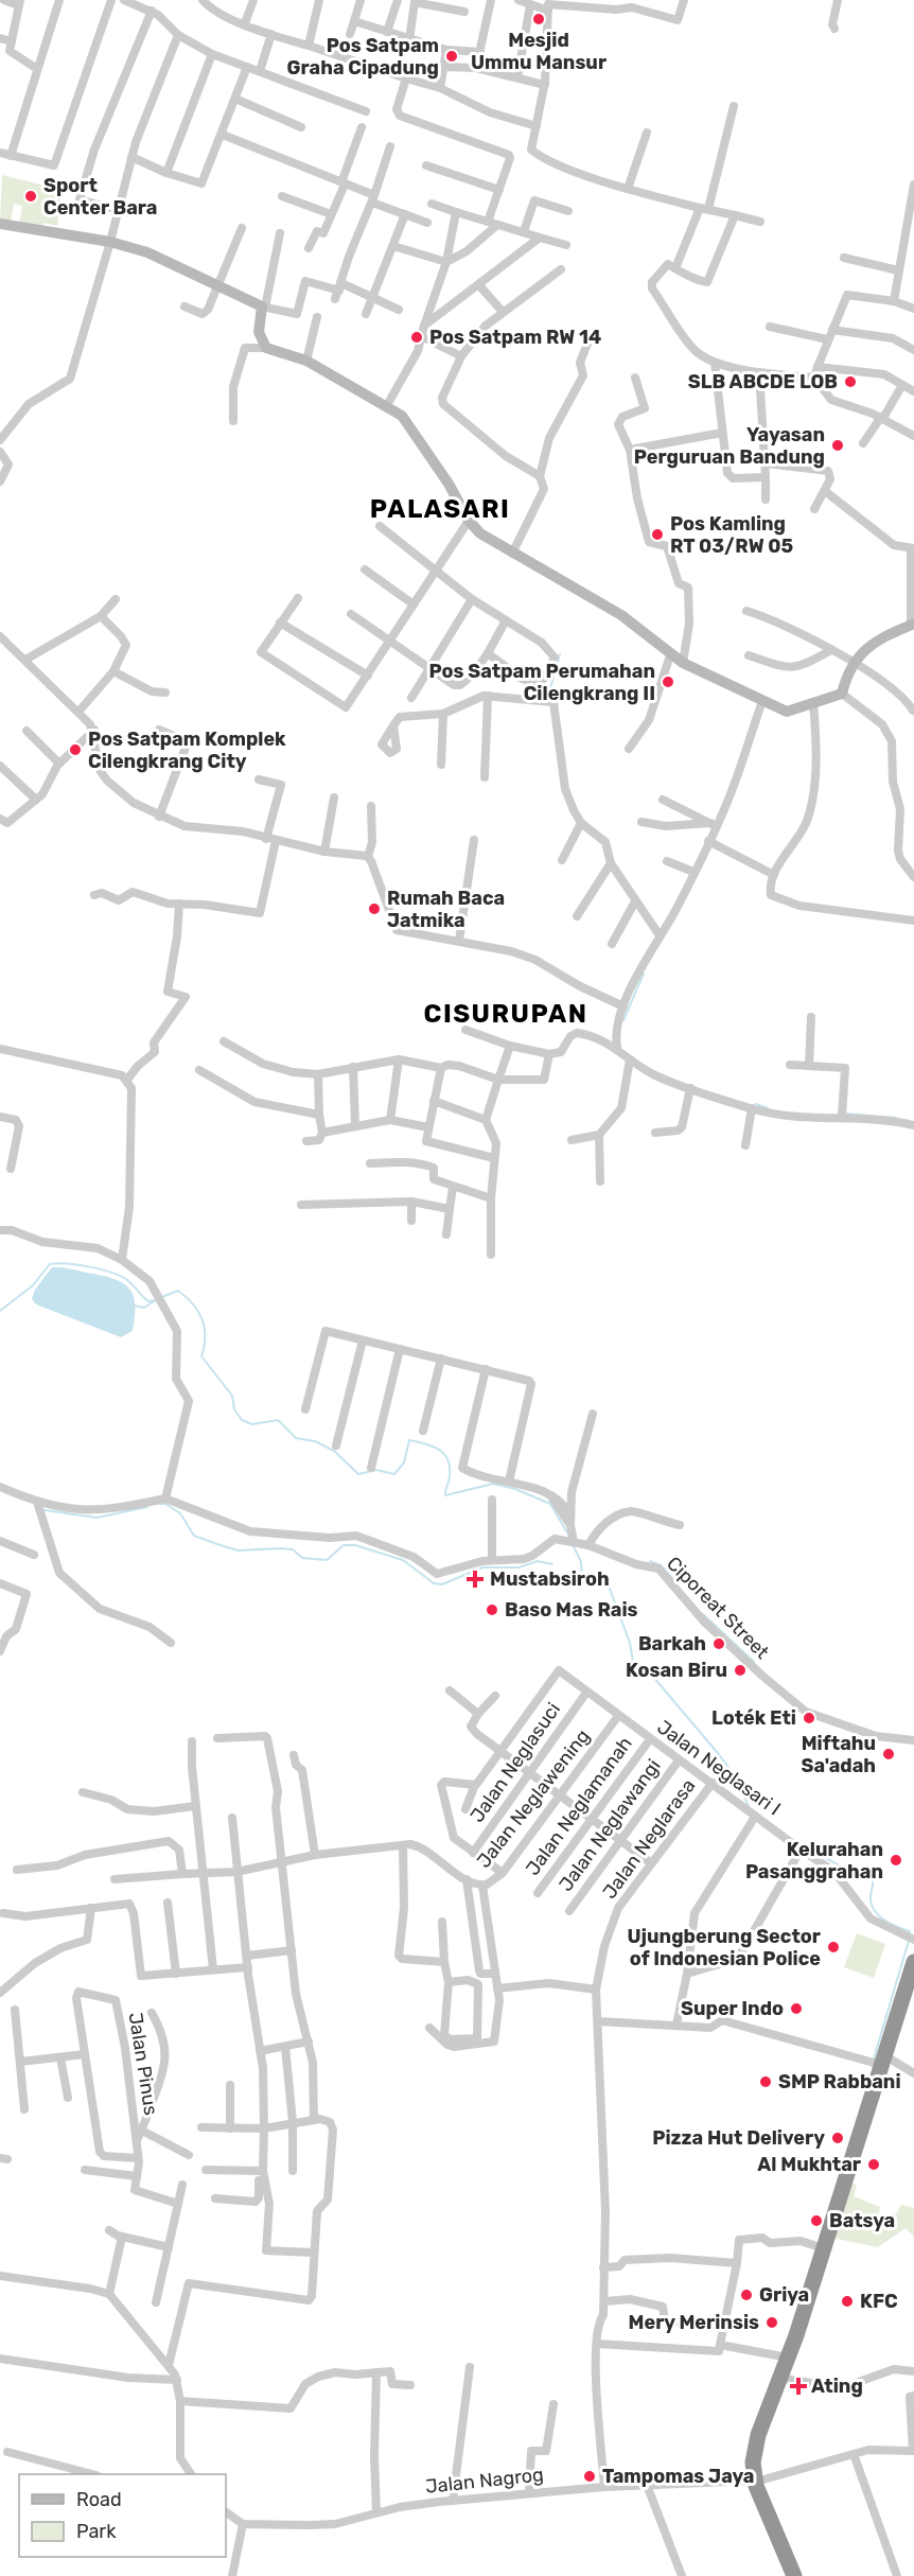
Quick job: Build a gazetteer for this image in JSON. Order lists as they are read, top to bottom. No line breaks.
{"streets":{"street":["Ciporeat Street","Jalan Neglasuci","Jalan Neglasari I","Jalan Neglawening","Jalan Neglamanah","Jalan Neglawangi","Jalan Neglarasa","Jalan Pinus","Jalan Nagrog"]},"crossings":[["Jalan Neglasuci","Jalan Neglasari I"],["Jalan Neglasari I","Jalan Neglawening"],["Jalan Neglasari I","Jalan Neglamanah"],["Jalan Neglasari I","Jalan Neglawangi"],["Jalan Neglasari I","Jalan Neglarasa"],["Jalan Neglarasa","Jalan Nagrog"]],"districts":["PALASARI","CISURUPAN"],"places":{"other":["Mesjid Ummu Mansur","Pos Satpam Graha Cipadung","Sport Center Bara","Pos Satpam RW 14","SLB ABCDE LOB","Yayasan Perguruan Bandung","Pos Kamling RT 03/RW 05","Pos Satpam Perumahan Cilengkrang II","Pos Satpam Komplek Cilengkrang City","Rumah Baca Jatmika","Baso Mas Rais","Barkah","Kosan Biru","Loték Eti","Miftahu Sa'adah","Kelurahan Pasanggrahan","Ujungberung Sector of Indonesian Police","Super Indo","SMP Rabbani","Pizza Hut Delivery","Al Mukhtar","Batsya","Griya","KFC","Mery Merinsis","Tampomas Jaya"],"health":["Mustabsiroh","Ating"]},"legend":["Road","Park"]}
